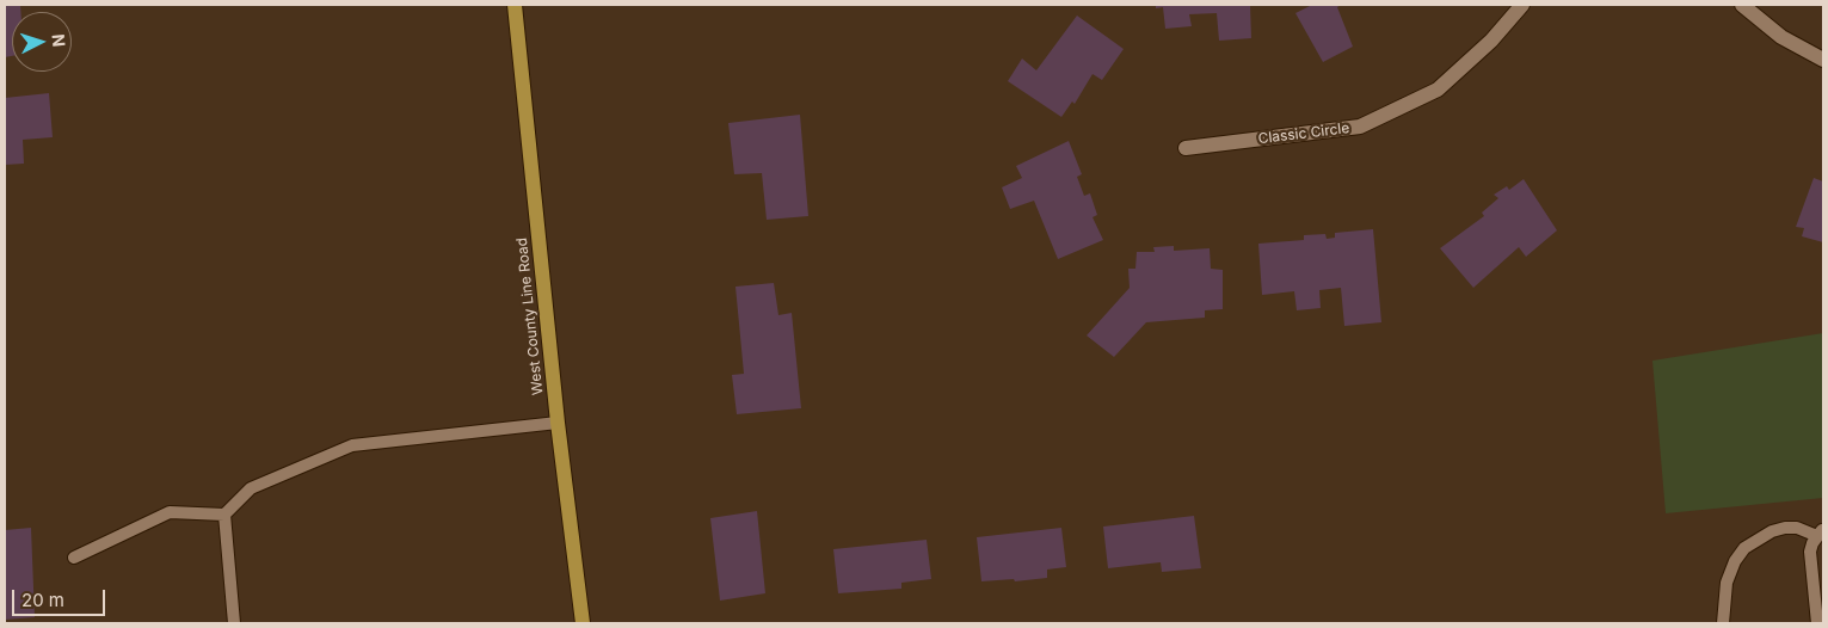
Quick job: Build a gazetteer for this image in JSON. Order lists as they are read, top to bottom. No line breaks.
{"streets":{"main road":["West County Line Road"],"street":["Classic Circle"]},"scale_bar":"20 m","north":"right"}
